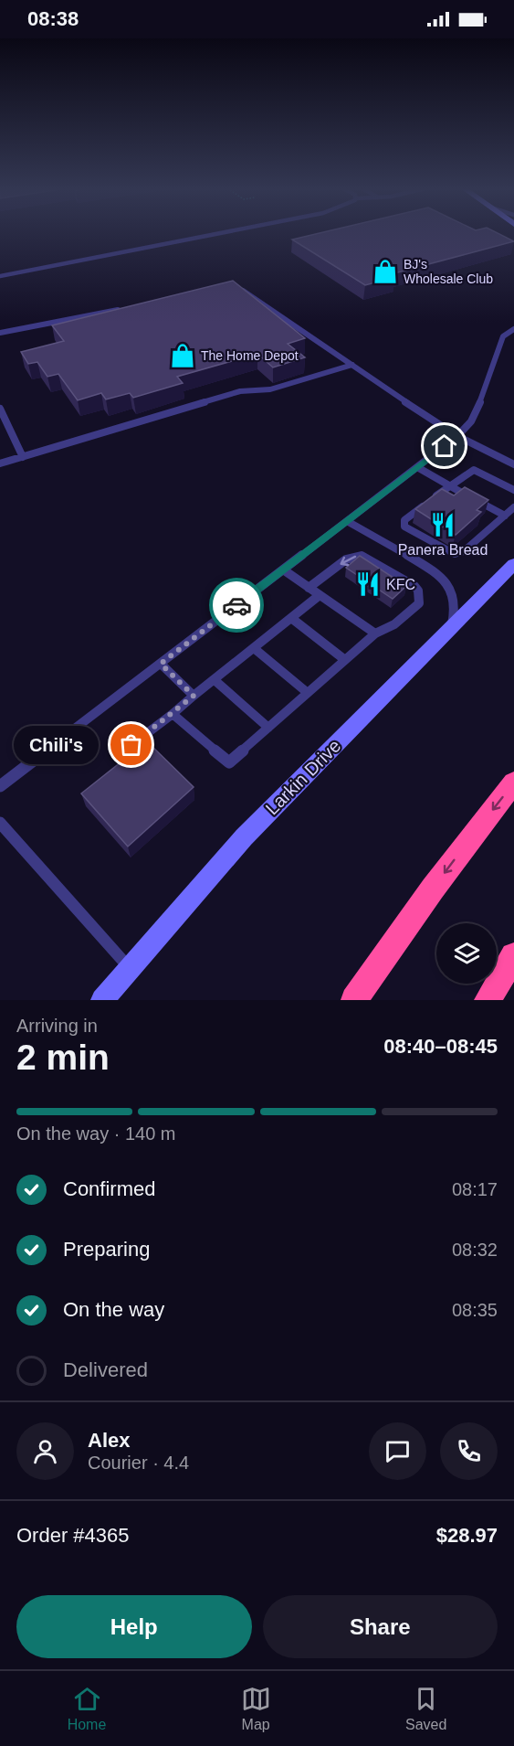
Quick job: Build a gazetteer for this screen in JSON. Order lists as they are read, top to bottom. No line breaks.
{"streets":{"street":["Larkin Drive"]},"places":{"shop":["BJ's Wholesale Club","The Home Depot"],"restaurant":["Panera Bread","KFC"],"other":["Chili's"]},"page":{"status":"08:38","bubble":"Chili's","heading":["2 min","Arriving in","08:40–08:45"],"panel":["Alex","Courier · 4.4","Order #4365","$28.97"],"bar":"On the way · 140 m","list":[["Confirmed","08:17"],["Preparing","08:32"],["On the way","08:35"],"Delivered"],"buttons":["Help","Share"],"tabs":["Home","Map","Saved"]}}
